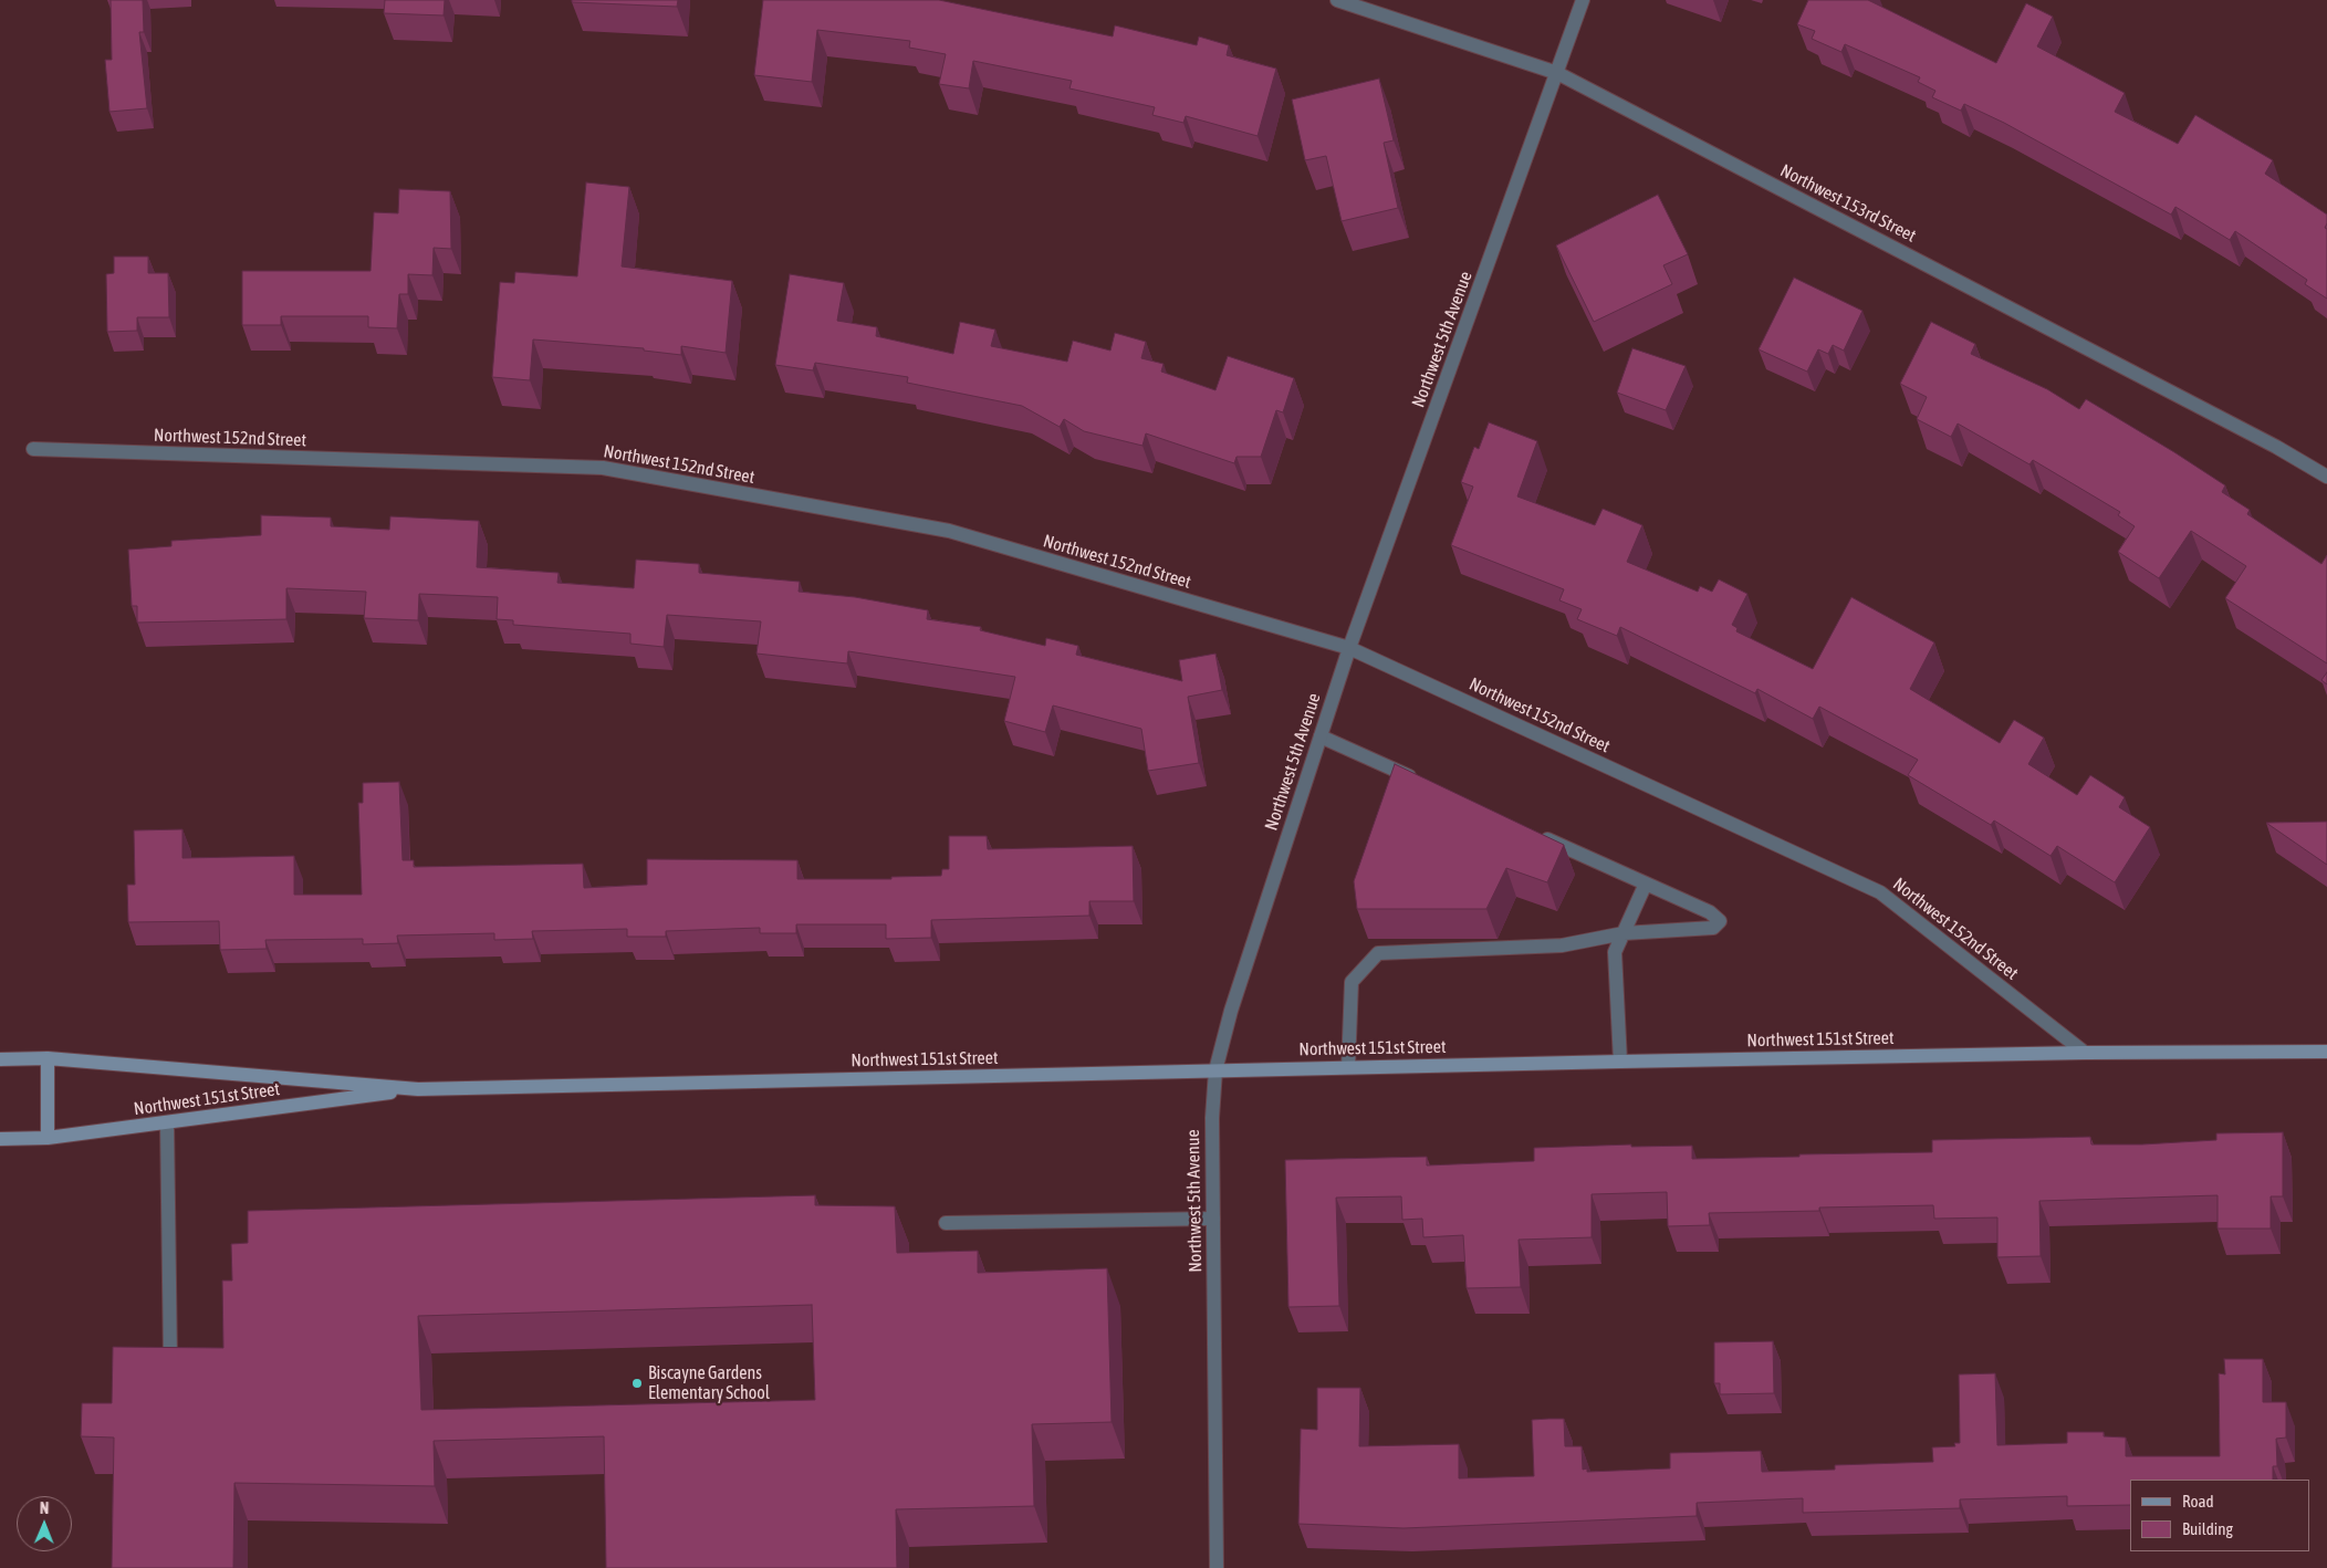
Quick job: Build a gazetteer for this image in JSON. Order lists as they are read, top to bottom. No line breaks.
{"streets":{"street":["Northwest 153rd Street","Northwest 5th Avenue","Northwest 152nd Street","Northwest 151st Street"]},"crossings":[["Northwest 153rd Street","Northwest 5th Avenue"],["Northwest 5th Avenue","Northwest 152nd Street"],["Northwest 5th Avenue","Northwest 151st Street"],["Northwest 152nd Street","Northwest 151st Street"]],"places":["Biscayne Gardens Elementary School"],"legend":["Road","Building"],"north":"top"}
